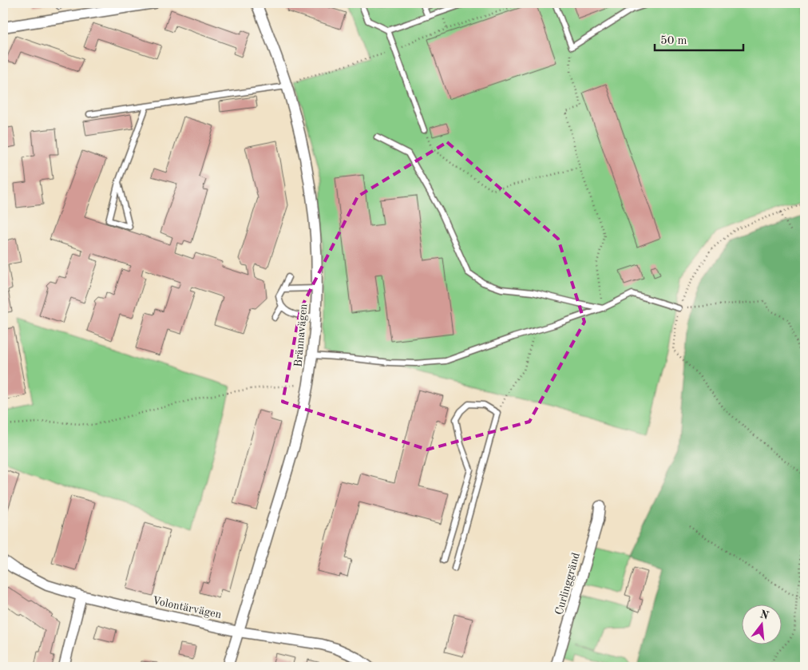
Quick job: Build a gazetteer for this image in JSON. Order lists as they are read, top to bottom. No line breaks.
{"streets":{"street":["Brännavägen","Curlinggränd","Volontärvägen"]},"crossings":[["Brännavägen","Volontärvägen"]],"scale_bar":"50 m","north":"top"}
